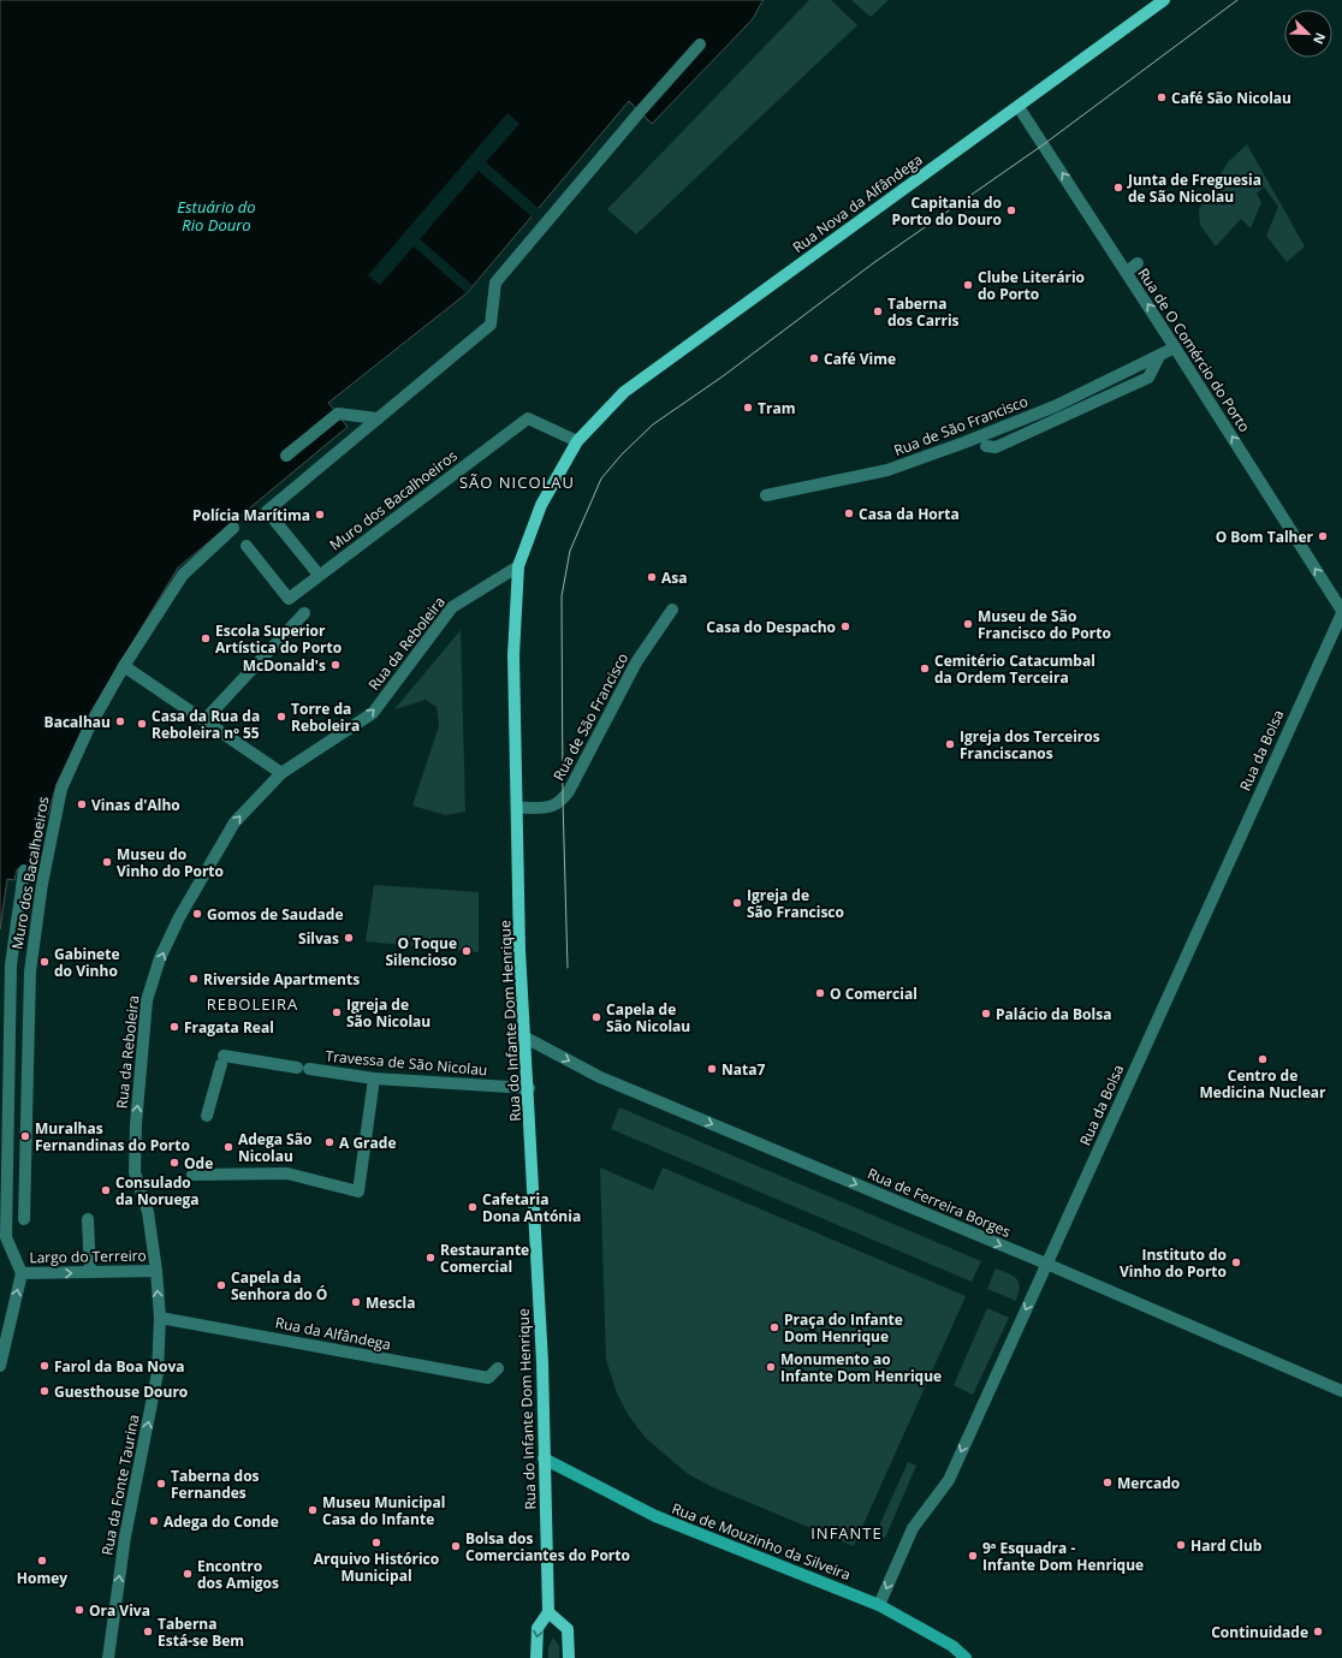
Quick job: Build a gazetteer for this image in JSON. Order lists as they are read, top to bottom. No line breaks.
{"streets":{"main road":["Rua Nova da Alfândega","Rua do Infante Dom Henrique","Rua de Mouzinho da Silveira"],"street":["Rua de O Comércio do Porto","Rua de São Francisco","Muro dos Bacalhoeiros","Rua da Reboleira","Rua da Bolsa","Travessa de São Nicolau","Rua de Ferreira Borges","Largo do Terreiro","Rua da Alfândega","Rua da Fonte Taurina"]},"crossings":[["Rua Nova da Alfândega","Rua de O Comércio do Porto"],["Rua Nova da Alfândega","Muro dos Bacalhoeiros"],["Rua Nova da Alfândega","Rua do Infante Dom Henrique"],["Rua de O Comércio do Porto","Rua de São Francisco"],["Rua de O Comércio do Porto","Rua da Bolsa"],["Rua de São Francisco","Rua do Infante Dom Henrique"],["Muro dos Bacalhoeiros","Rua do Infante Dom Henrique"],["Rua da Reboleira","Rua do Infante Dom Henrique"],["Rua da Reboleira","Largo do Terreiro"],["Rua da Bolsa","Rua de Ferreira Borges"],["Rua da Bolsa","Rua de Mouzinho da Silveira"],["Rua do Infante Dom Henrique","Travessa de São Nicolau"],["Rua do Infante Dom Henrique","Rua de Ferreira Borges"],["Rua do Infante Dom Henrique","Rua de Mouzinho da Silveira"],["Largo do Terreiro","Rua da Alfândega"],["Largo do Terreiro","Rua da Fonte Taurina"],["Rua da Alfândega","Rua da Fonte Taurina"]],"one_way":["Rua de O Comércio do Porto","Rua da Reboleira","Rua de Ferreira Borges","Rua da Fonte Taurina"],"districts":["SÃO NICOLAU","REBOLEIRA","INFANTE"],"water":["Estuário do Rio Douro"],"places":["Café São Nicolau","Junta de Freguesia de São Nicolau","Capitania do Porto do Douro","Clube Literário do Porto","Taberna dos Carris","Café Vime","Tram","Casa da Horta","Polícia Marítima","O Bom Talher","Asa","Museu de São Francisco do Porto","Casa do Despacho","Escola Superior Artística do Porto","McDonald's","Cemitério Catacumbal da Ordem Terceira","Torre da Reboleira","Bacalhau","Casa da Rua da Reboleira nº 55","Igreja dos Terceiros Franciscanos","Vinas d'Alho","Museu do Vinho do Porto","Igreja de São Francisco","Gomos de Saudade","Silvas","O Toque Silencioso","Gabinete do Vinho","Riverside Apartments","O Comercial","Igreja de São Nicolau","Palácio da Bolsa","Capela de São Nicolau","Fragata Real","Centro de Medicina Nuclear","Nata7","Muralhas Fernandinas do Porto","A Grade","Adega São Nicolau","Ode","Consulado da Noruega","Cafetaria Dona Antónia","Restaurante Comercial","Instituto do Vinho do Porto","Capela da Senhora do Ó","Mescla","Praça do Infante Dom Henrique","Farol da Boa Nova","Monumento ao Infante Dom Henrique","Guesthouse Douro","Mercado","Taberna dos Fernandes","Museu Municipal Casa do Infante","Adega do Conde","Arquivo Histórico Municipal","Hard Club","Bolsa dos Comerciantes do Porto","9ª Esquadra - Infante Dom Henrique","Homey","Encontro dos Amigos","Ora Viva","Taberna Está-se Bem","Continuidade"],"north":"bottom right"}
